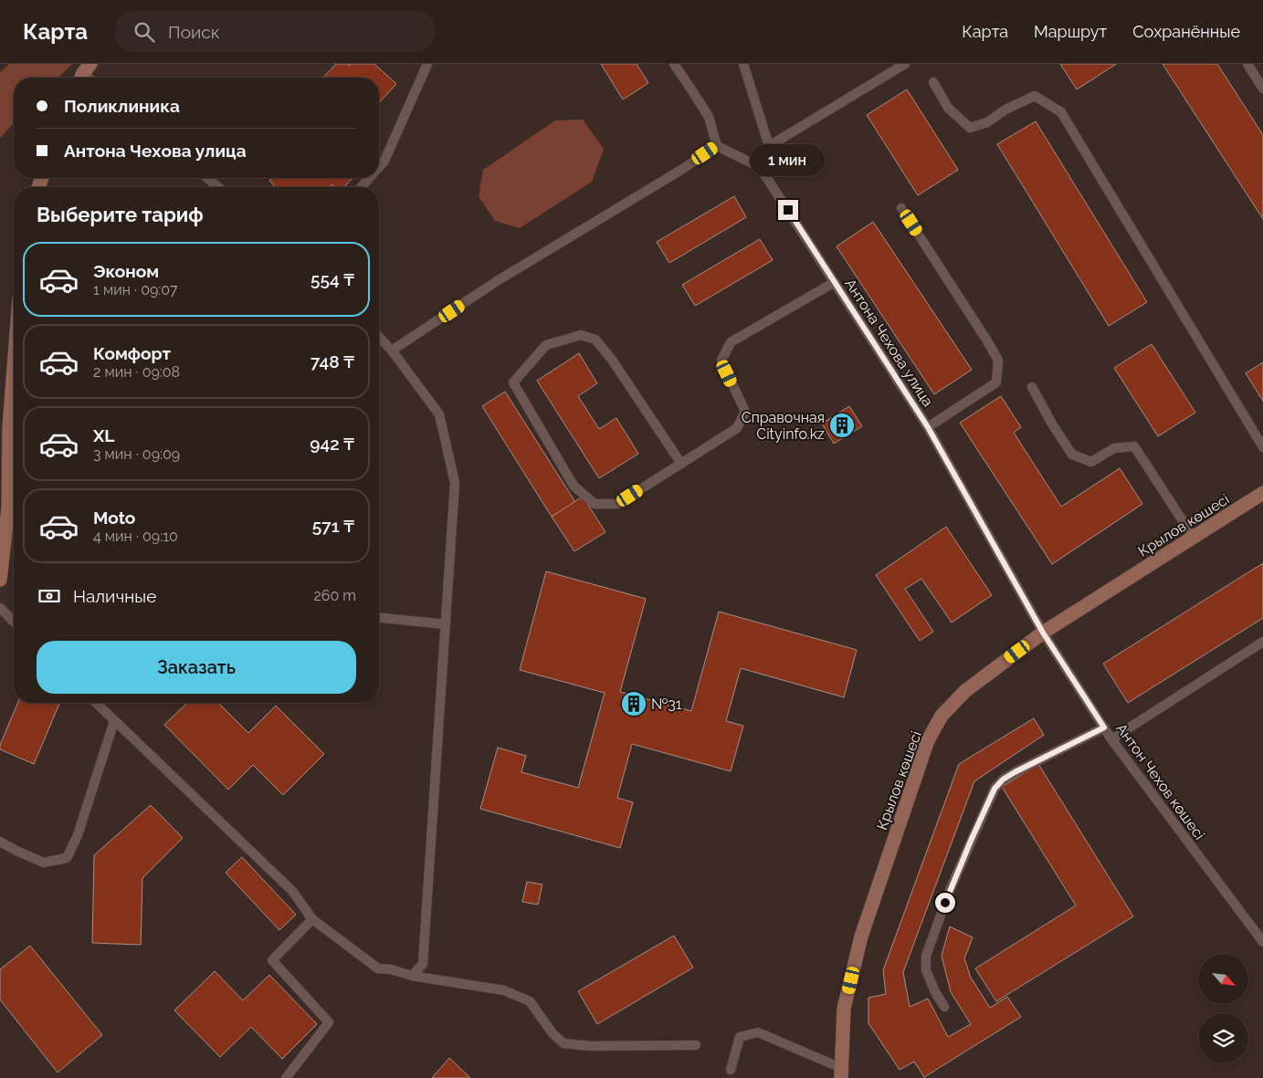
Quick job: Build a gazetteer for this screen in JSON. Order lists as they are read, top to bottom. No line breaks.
{"streets":{"main road":["Крылов көшесі"],"lane":["Антона Чехова улица","Антон Чехов көшесі"]},"crossings":[["Антона Чехова улица","Крылов көшесі"],["Антона Чехова улица","Антон Чехов көшесі"],["Крылов көшесі","Антон Чехов көшесі"]],"places":{"building":["Справочная Cityinfo.kz","№31"]},"north":"bottom right","page":{"header":"Карта","search":"Поиск","nav":["Карта","Маршрут","Сохранённые"],"banner":["Поликлиника","Антона Чехова улица"],"bubble":"1 мин","heading":"Выберите тариф","list":[{"name":"Эконом","note":"1 мин · 09:07","value":"554 ₸"},{"name":"Комфорт","note":"2 мин · 09:08","value":"748 ₸"},{"name":"XL","note":"3 мин · 09:09","value":"942 ₸"},{"name":"Moto","note":"4 мин · 09:10","value":"571 ₸"}],"pay":["Наличные","260 m"],"buttons":"Заказать"}}
